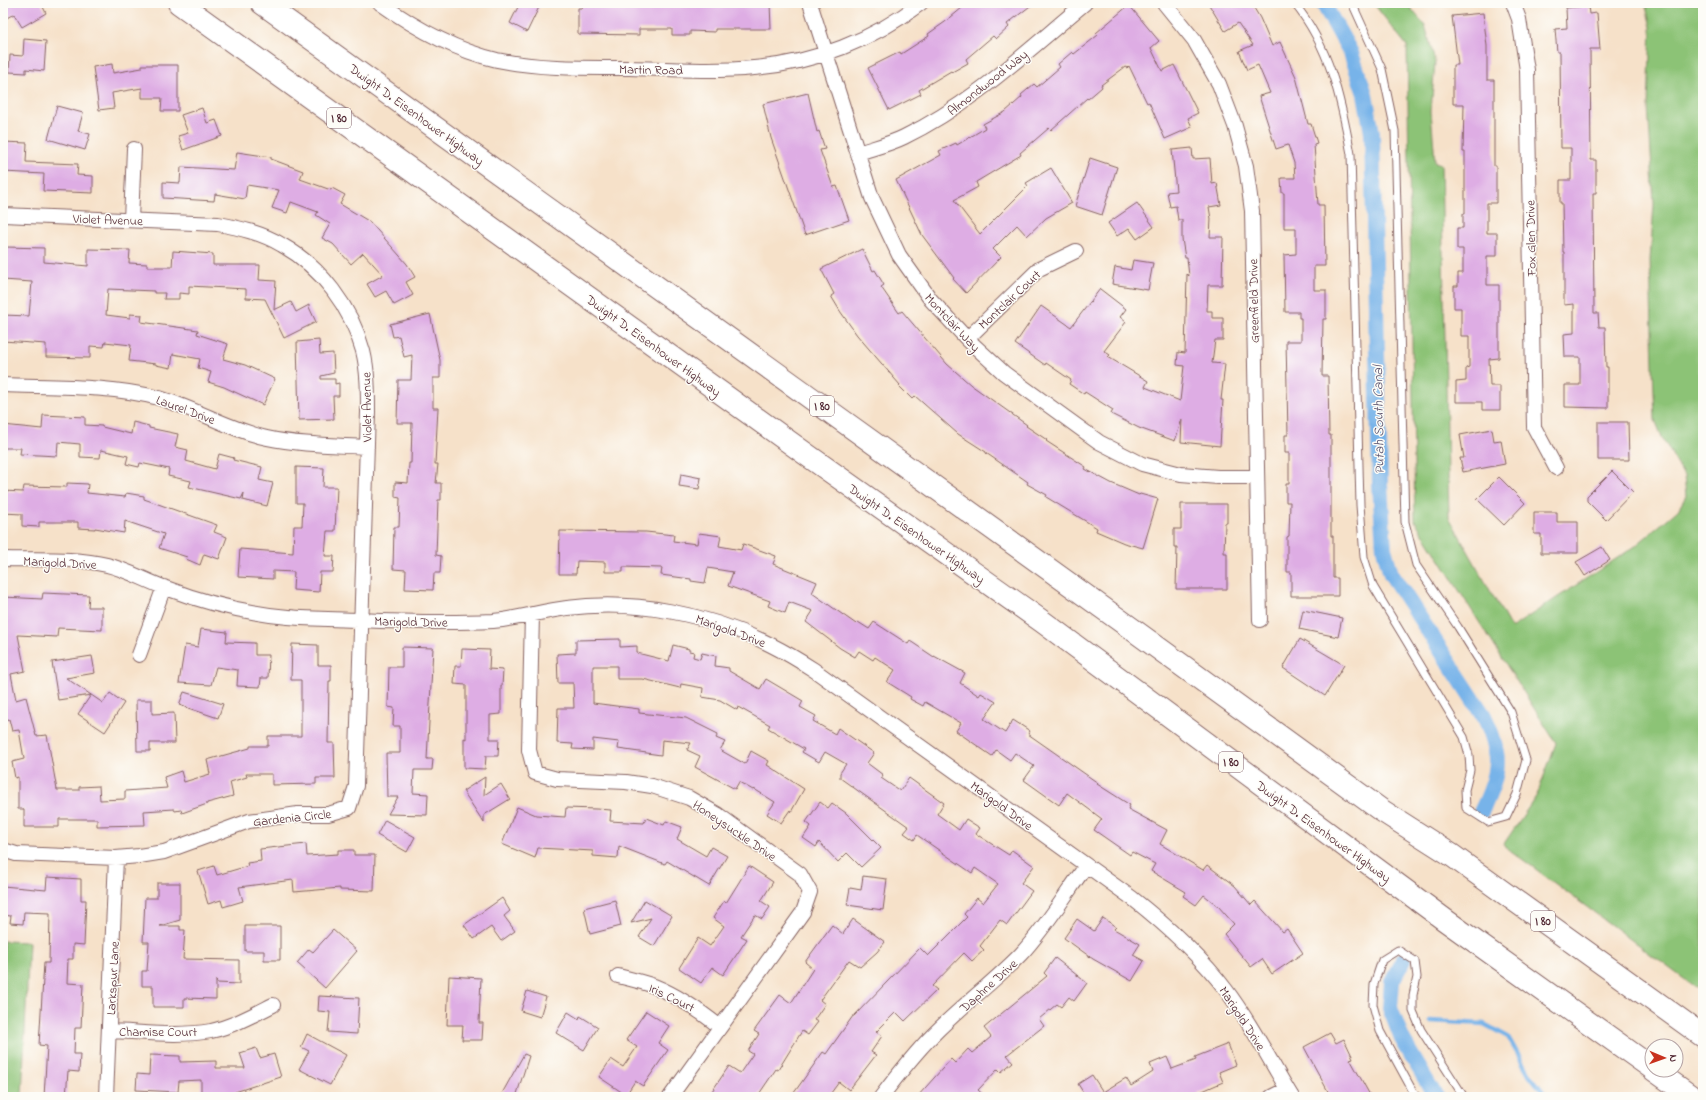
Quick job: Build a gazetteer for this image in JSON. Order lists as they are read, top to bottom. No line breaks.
{"streets":{"highway":["Dwight D. Eisenhower Highway","I 80"],"street":["Martin Road","Almondwood Way","Violet Avenue","Fox Glen Drive","Montclair Court","Greenfield Drive","Montclair Way","Laurel Drive","Marigold Drive","Gardenia Circle","Honeysuckle Drive","Larkspur Lane","Daphne Drive","Iris Court","Chamise Court"]},"crossings":[["Martin Road","Montclair Way"],["Almondwood Way","Montclair Way"],["Violet Avenue","Laurel Drive"],["Violet Avenue","Marigold Drive"],["Violet Avenue","Gardenia Circle"],["Montclair Court","Montclair Way"],["Greenfield Drive","Montclair Way"],["Marigold Drive","Gardenia Circle"],["Marigold Drive","Honeysuckle Drive"],["Marigold Drive","Daphne Drive"],["Gardenia Circle","Larkspur Lane"],["Honeysuckle Drive","Iris Court"],["Larkspur Lane","Chamise Court"]],"water":["Putah South Canal"],"north":"right"}
